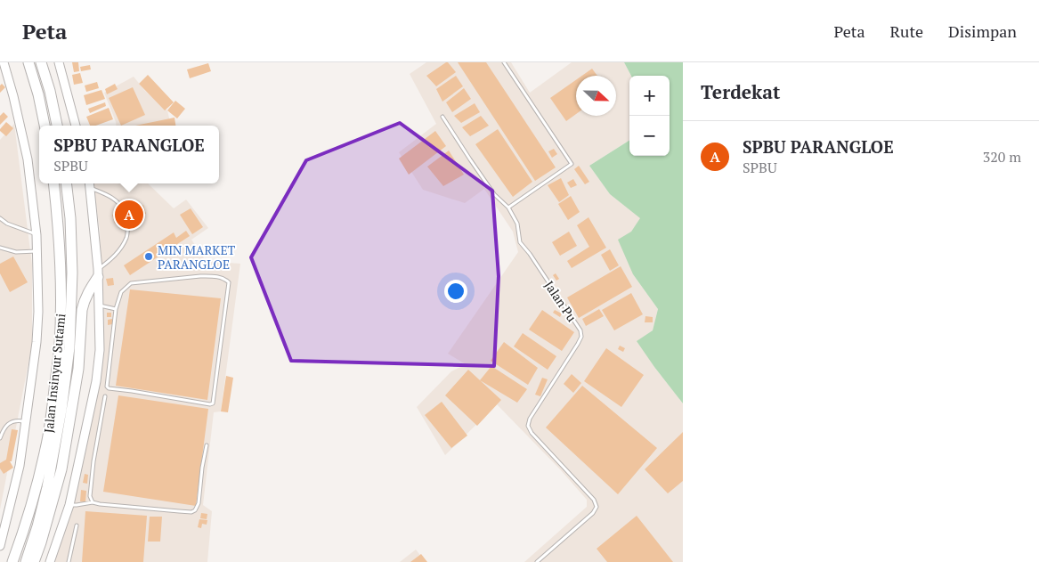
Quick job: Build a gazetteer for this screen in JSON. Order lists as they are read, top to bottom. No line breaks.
{"streets":{"highway":["Jalan Insinyur Sutami"],"lane":["Jalan Pu"]},"places":["MIN MARKET PARANGLOE"],"north":"right","page":{"header":"Peta","nav":["Peta","Rute","Disimpan"],"heading":"Terdekat","map_buttons":["+","−"],"list":[{"mark":"A","name":"SPBU PARANGLOE","note":"SPBU","value":"320 m"}],"popup":["SPBU PARANGLOE","SPBU"],"pins":"A"}}
